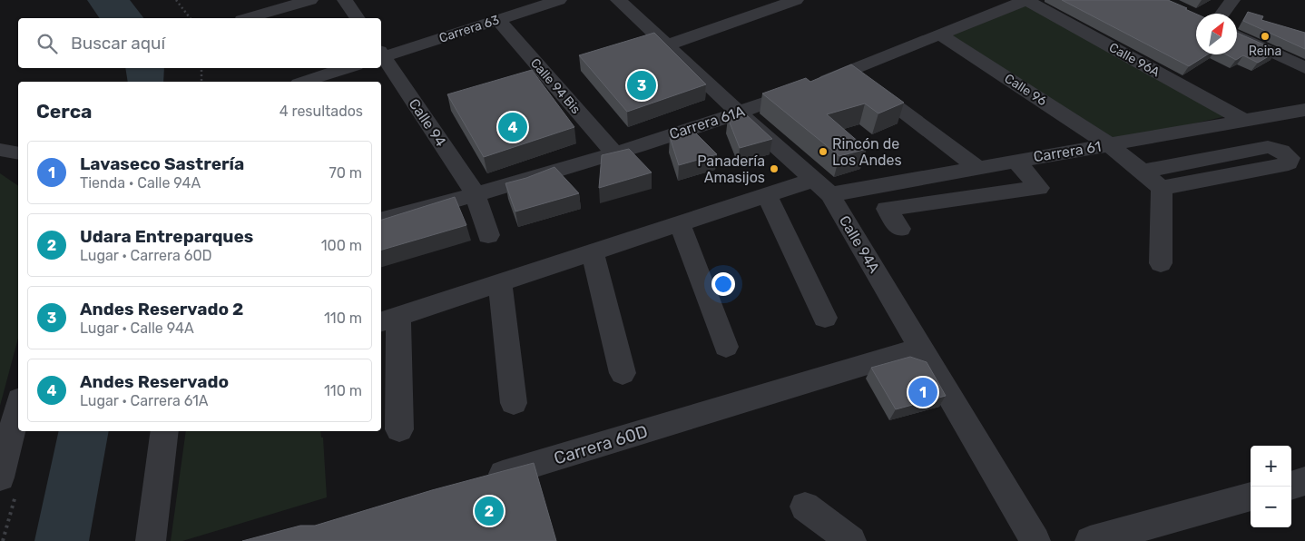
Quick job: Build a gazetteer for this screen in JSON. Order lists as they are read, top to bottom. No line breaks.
{"streets":{"street":["Carrera 63","Calle 96A","Calle 94 Bis","Calle 96","Calle 94","Carrera 61A","Carrera 61","Calle 94A","Carrera 60D"]},"crossings":[["Carrera 63","Calle 94 Bis"],["Calle 96A","Carrera 61A"],["Calle 96A","Carrera 61"],["Calle 94 Bis","Carrera 61A"],["Calle 96","Carrera 61A"],["Calle 96","Carrera 61"],["Calle 94","Carrera 61A"],["Carrera 61A","Calle 94A"],["Carrera 61","Calle 94A"],["Calle 94A","Carrera 60D"]],"places":["Reina","Rincón de Los Andes","Panadería Amasijos"],"north":"top right","page":{"search":"Buscar aquí","pins":["3","4","1","2"],"heading":["Cerca","4 resultados"],"list":[{"mark":"1","name":"Lavaseco Sastrería","note":"Tienda · Calle 94A","value":"70 m"},{"mark":"2","name":"Udara Entreparques","note":"Lugar · Carrera 60D","value":"100 m"},{"mark":"3","name":"Andes Reservado 2","note":"Lugar · Calle 94A","value":"110 m"},{"mark":"4","name":"Andes Reservado","note":"Lugar · Carrera 61A","value":"110 m"}],"map_buttons":["+","−"]}}
